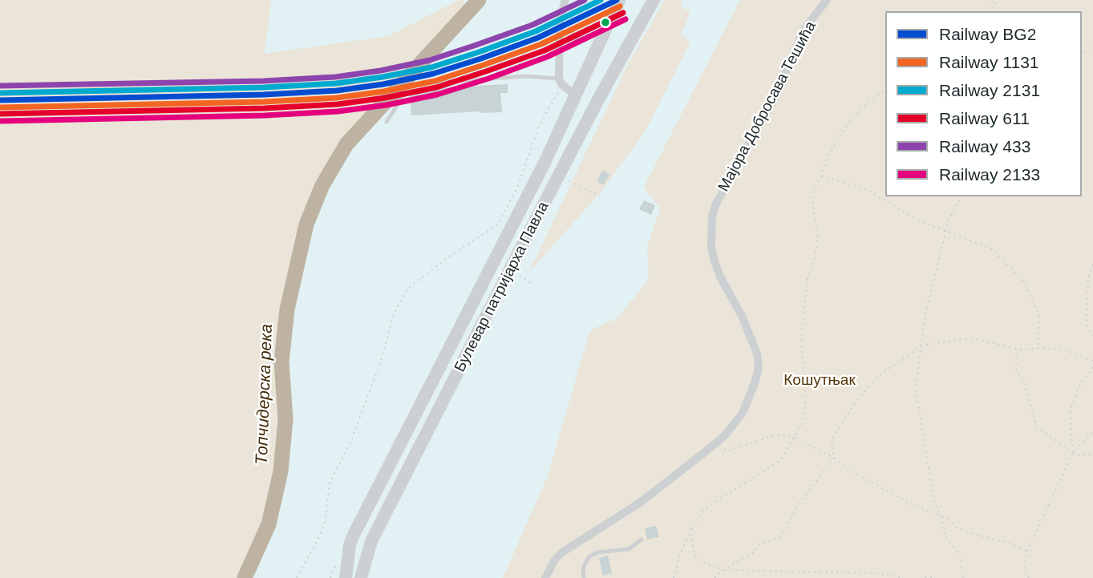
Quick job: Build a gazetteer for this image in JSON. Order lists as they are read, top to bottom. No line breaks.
{"streets":{"main road":["Булевар патријарха Павла"],"street":["Мајора Добросава Тешића"]},"water":["Топчидерска река"],"parks":["Кошутњак"],"lines":["rail line BG2","rail line 2131","rail line 433","rail line 1131","rail line 611","rail line 2133"],"legend":["Railway BG2","Railway 1131","Railway 2131","Railway 611","Railway 433","Railway 2133"]}
